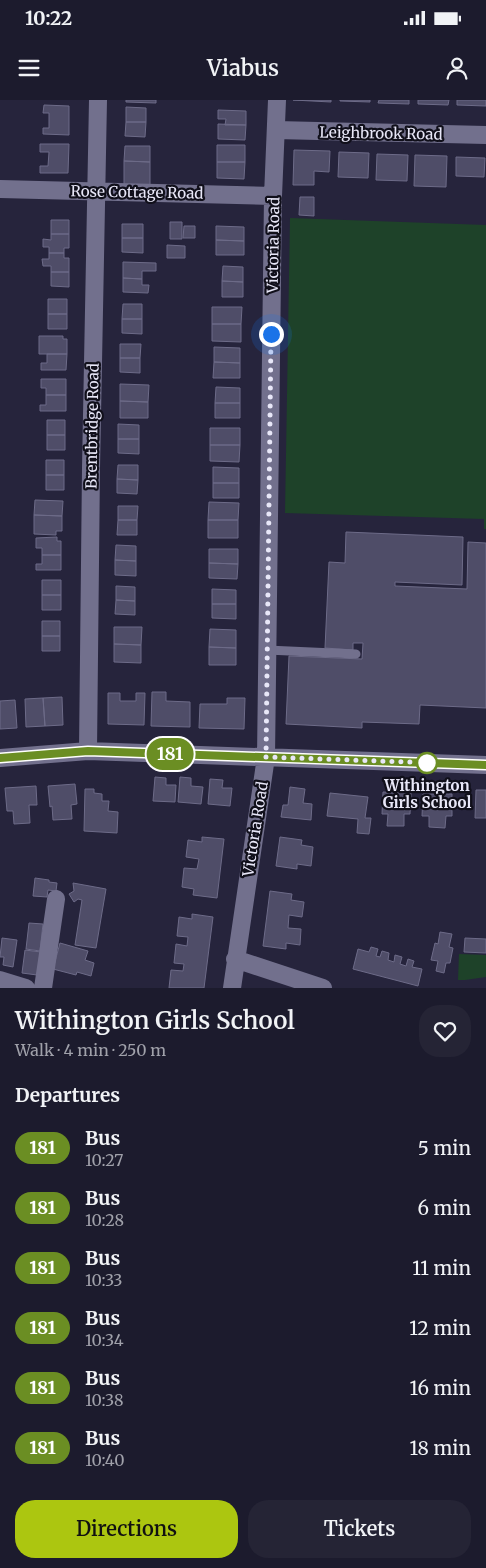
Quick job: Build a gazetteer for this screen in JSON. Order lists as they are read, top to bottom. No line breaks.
{"streets":{"street":["Leighbrook Road","Rose Cottage Road","Victoria Road","Brentbridge Road"]},"crossings":[["Leighbrook Road","Victoria Road"],["Rose Cottage Road","Victoria Road"],["Rose Cottage Road","Brentbridge Road"]],"places":["Withington Girls School"],"lines":["bus line 181"],"page":{"status":"10:22","header":"Viabus","on_map":"181","heading":[["Withington Girls School","Walk · 4 min · 250 m"],"Departures"],"list":[{"mark":"181","name":"Bus","note":"10:27","value":"5 min"},{"mark":"181","name":"Bus","note":"10:28","value":"6 min"},{"mark":"181","name":"Bus","note":"10:33","value":"11 min"},{"mark":"181","name":"Bus","note":"10:34","value":"12 min"},{"mark":"181","name":"Bus","note":"10:38","value":"16 min"},{"mark":"181","name":"Bus","note":"10:40","value":"18 min"}],"buttons":["Directions","Tickets"]}}
